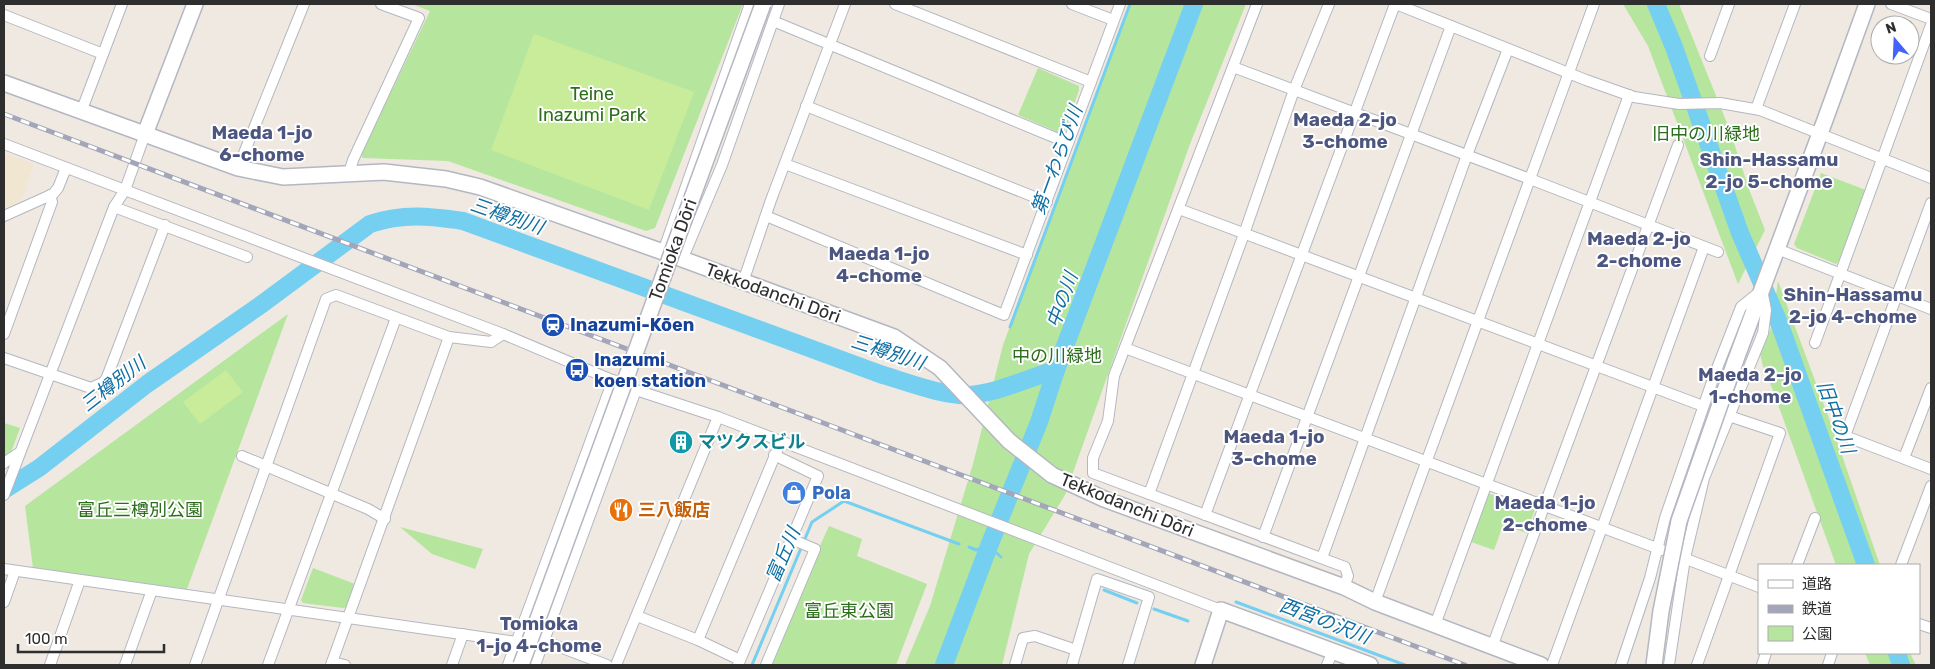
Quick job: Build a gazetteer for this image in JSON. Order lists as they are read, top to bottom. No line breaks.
{"streets":{"street":["Tomioka Dōri","Tekkodanchi Dōri"]},"districts":["Maeda 2-jo 3-chome","Maeda 1-jo 6-chome","Shin-Hassamu 2-jo 5-chome","Maeda 2-jo 2-chome","Maeda 1-jo 4-chome","Shin-Hassamu 2-jo 4-chome","Maeda 2-jo 1-chome","Maeda 1-jo 3-chome","Maeda 1-jo 2-chome","Tomioka 1-jo 4-chome"],"water":["第一わらび川","三樽別川","中の川","旧中の川","富丘川","西宮の沢川"],"parks":["Teine Inazumi Park","旧中の川緑地","中の川緑地","富丘三樽別公園","富丘東公園"],"places":{"station":["Inazumi-Kōen"],"bus stop":["Inazumi koen station"],"building":["マツクスビル"],"shop":["Pola"],"restaurant":["三八飯店"]},"legend":["道路","鉄道","公園"],"scale_bar":"100 m","north":"top"}
